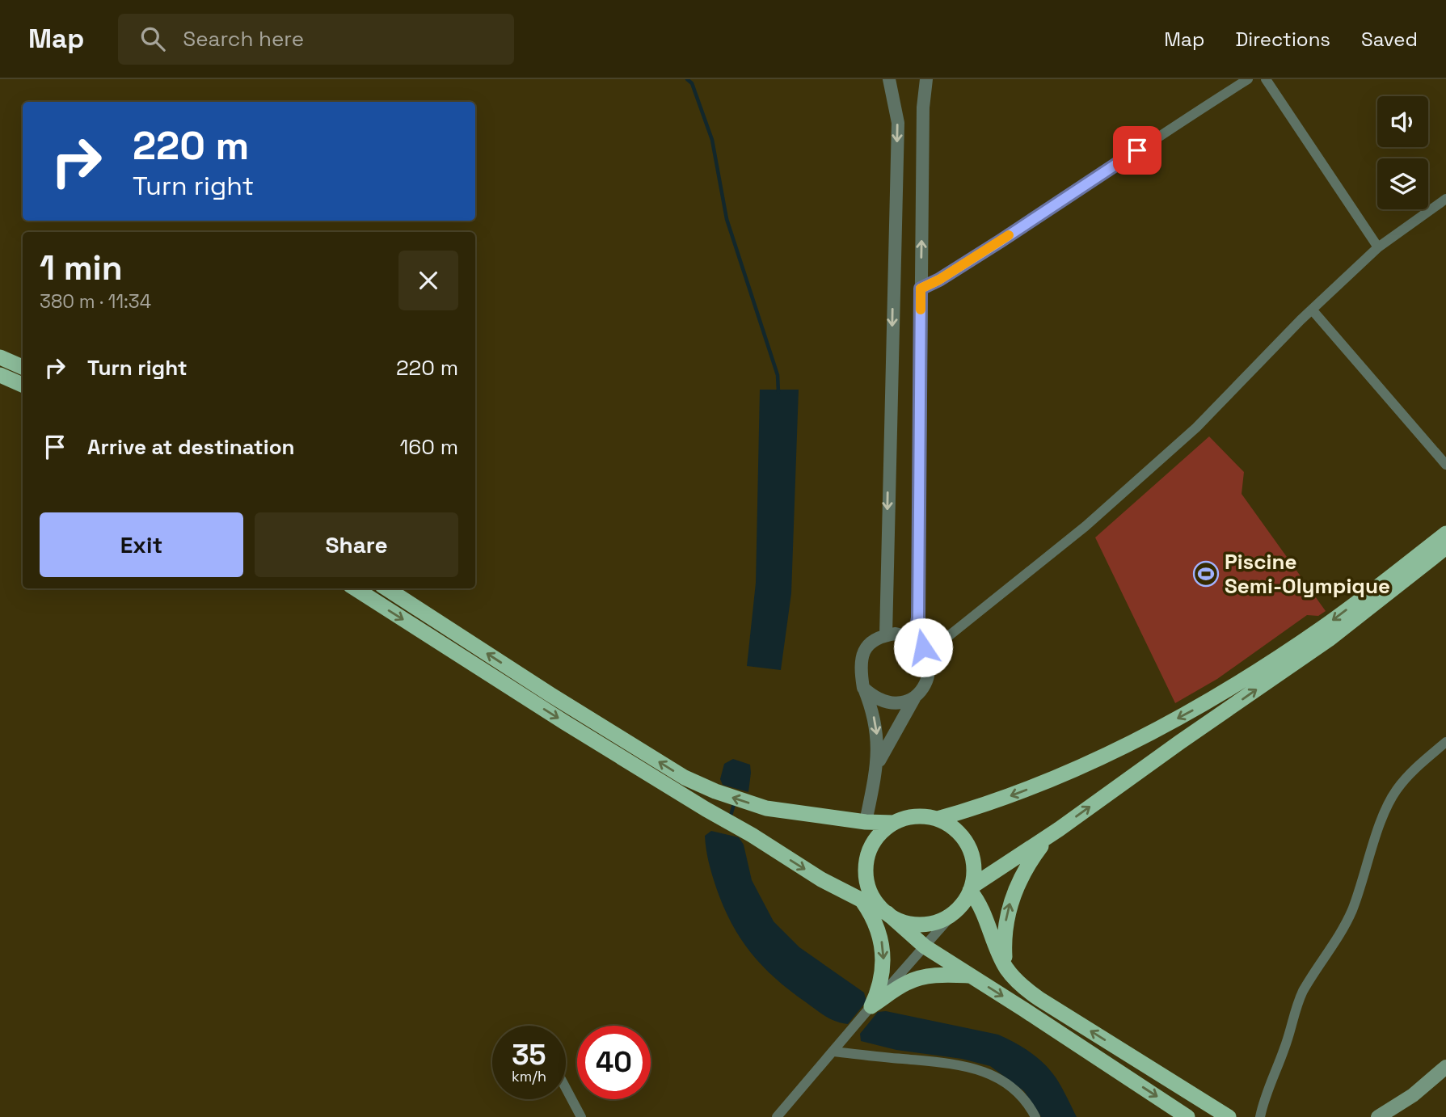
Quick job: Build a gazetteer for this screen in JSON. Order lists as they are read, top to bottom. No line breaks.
{"places":{"sports":["Piscine Semi-Olympique"]},"page":{"header":"Map","search":"Search here","nav":["Map","Directions","Saved"],"turn":["220 m","Turn right"],"heading":["1 min","380 m · 11:34"],"list":[{"name":"Turn right","value":"220 m"},{"name":"Arrive at destination","value":"160 m"}],"buttons":["Exit","Share"],"speed":"35 km/h","limit":"40"}}
